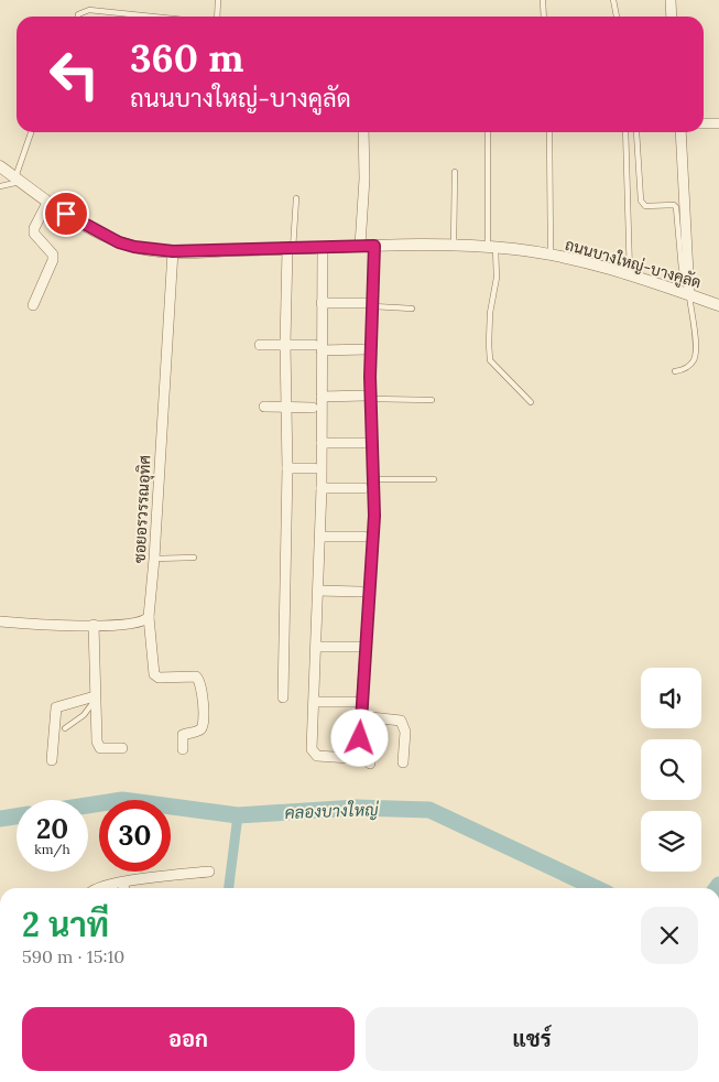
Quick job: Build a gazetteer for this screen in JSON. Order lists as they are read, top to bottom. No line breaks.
{"streets":{"street":["ถนนบางใหญ่-บางคูลัด","ซอยอรวรรณอุทิศ"]},"crossings":[["ถนนบางใหญ่-บางคูลัด","ซอยอรวรรณอุทิศ"]],"water":["คลองบางใหญ่"],"page":{"turn":["360 m","ถนนบางใหญ่-บางคูลัด"],"speed":"20 km/h","limit":"30","heading":["2 นาที","590 m · 15:10"],"buttons":["ออก","แชร์"]}}
